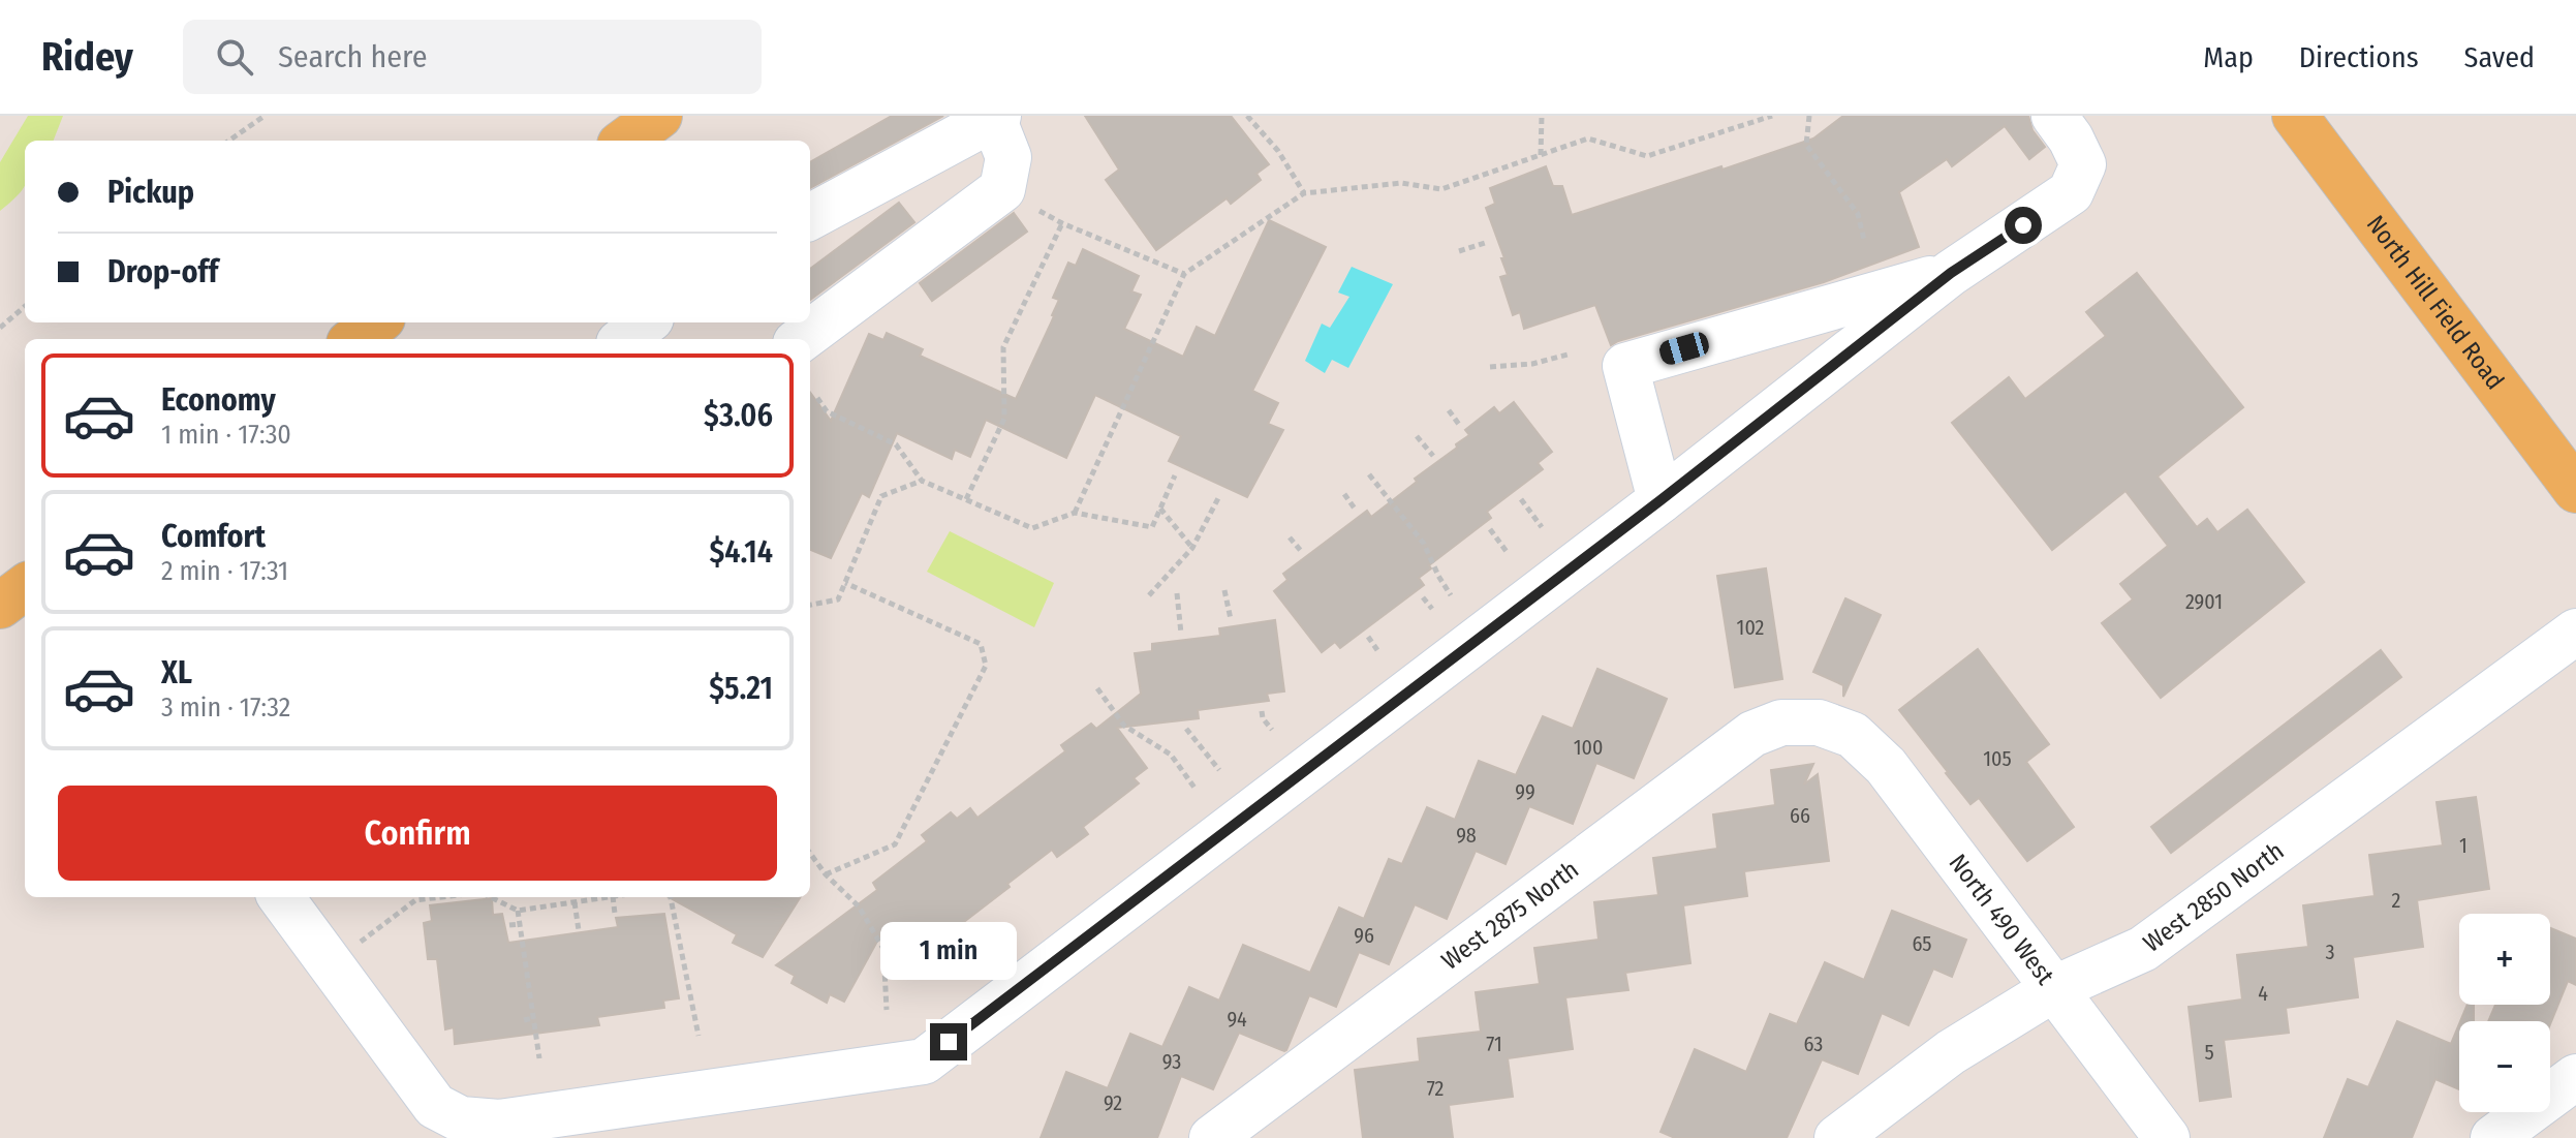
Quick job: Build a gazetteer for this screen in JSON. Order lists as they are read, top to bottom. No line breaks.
{"streets":{"main road":["North Hill Field Road"],"street":["West 2850 North","West 2875 North","North 490 West"]},"crossings":[["West 2850 North","North 490 West"],["West 2875 North","North 490 West"]],"house_numbers":["2901","102","100","105","99","66","98","1","2","96","65","3","4","94","71","63","5","93","72","92"],"page":{"header":"Ridey","search":"Search here","nav":["Map","Directions","Saved"],"banner":["Pickup","Drop-off"],"list":[{"name":"Economy","note":"1 min · 17:30","value":"$3.06"},{"name":"Comfort","note":"2 min · 17:31","value":"$4.14"},{"name":"XL","note":"3 min · 17:32","value":"$5.21"}],"buttons":"Confirm","map_buttons":["+","−"],"bubble":"1 min"}}
